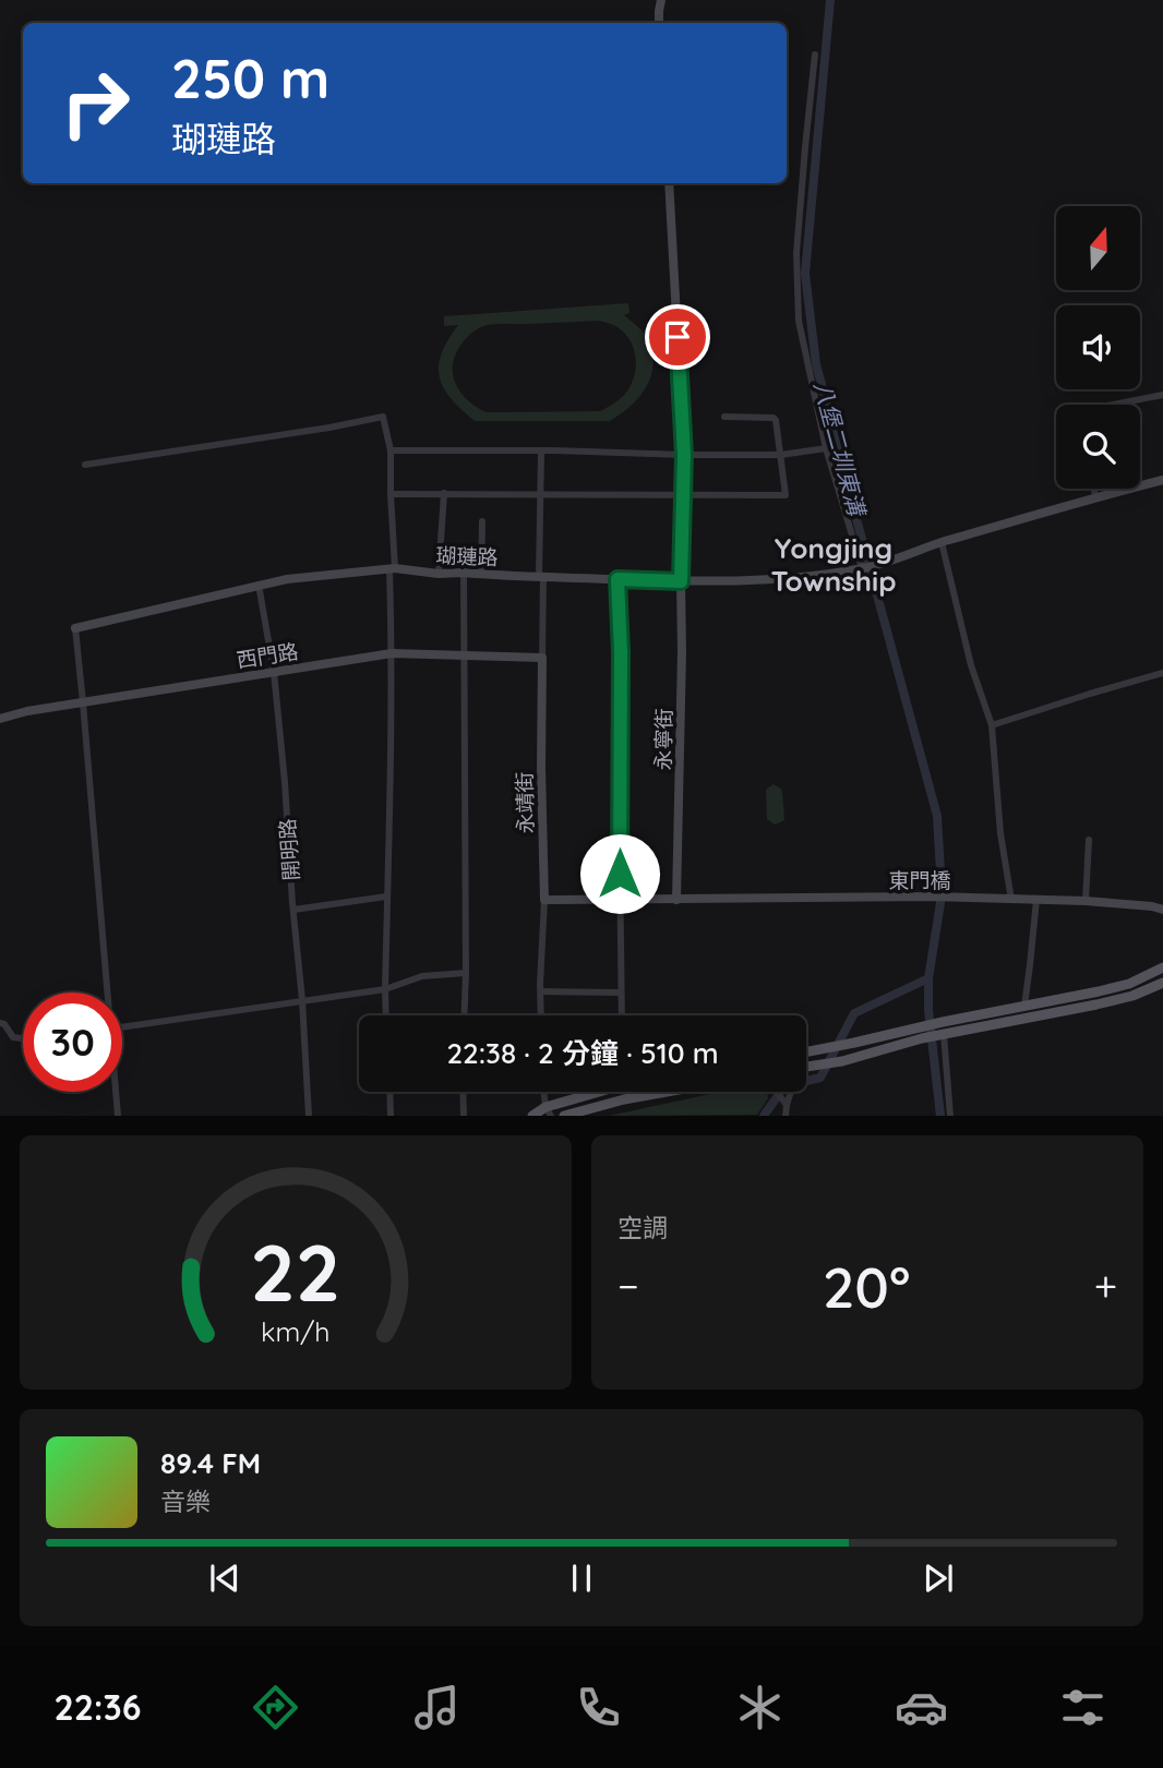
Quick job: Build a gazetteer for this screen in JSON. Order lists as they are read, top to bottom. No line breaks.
{"streets":{"street":["瑚璉路","西門路","永寧街","永靖街","開明路","東門橋"]},"crossings":[["瑚璉路","永寧街"],["瑚璉路","永靖街"],["瑚璉路","開明路"],["西門路","永靖街"],["西門路","開明路"],["永寧街","東門橋"],["永靖街","東門橋"]],"districts":["Yongjing Township"],"water":["八堡二圳東溝"],"north":"top","page":{"turn":["250 m","瑚璉路"],"limit":"30","trip":"22:38 · 2 分鐘 · 510 m","tile":"空調","heat":["−","20°","+"],"song":["89.4 FM","音樂"],"tabs":"22:36","gauge":["22","km/h"]}}
